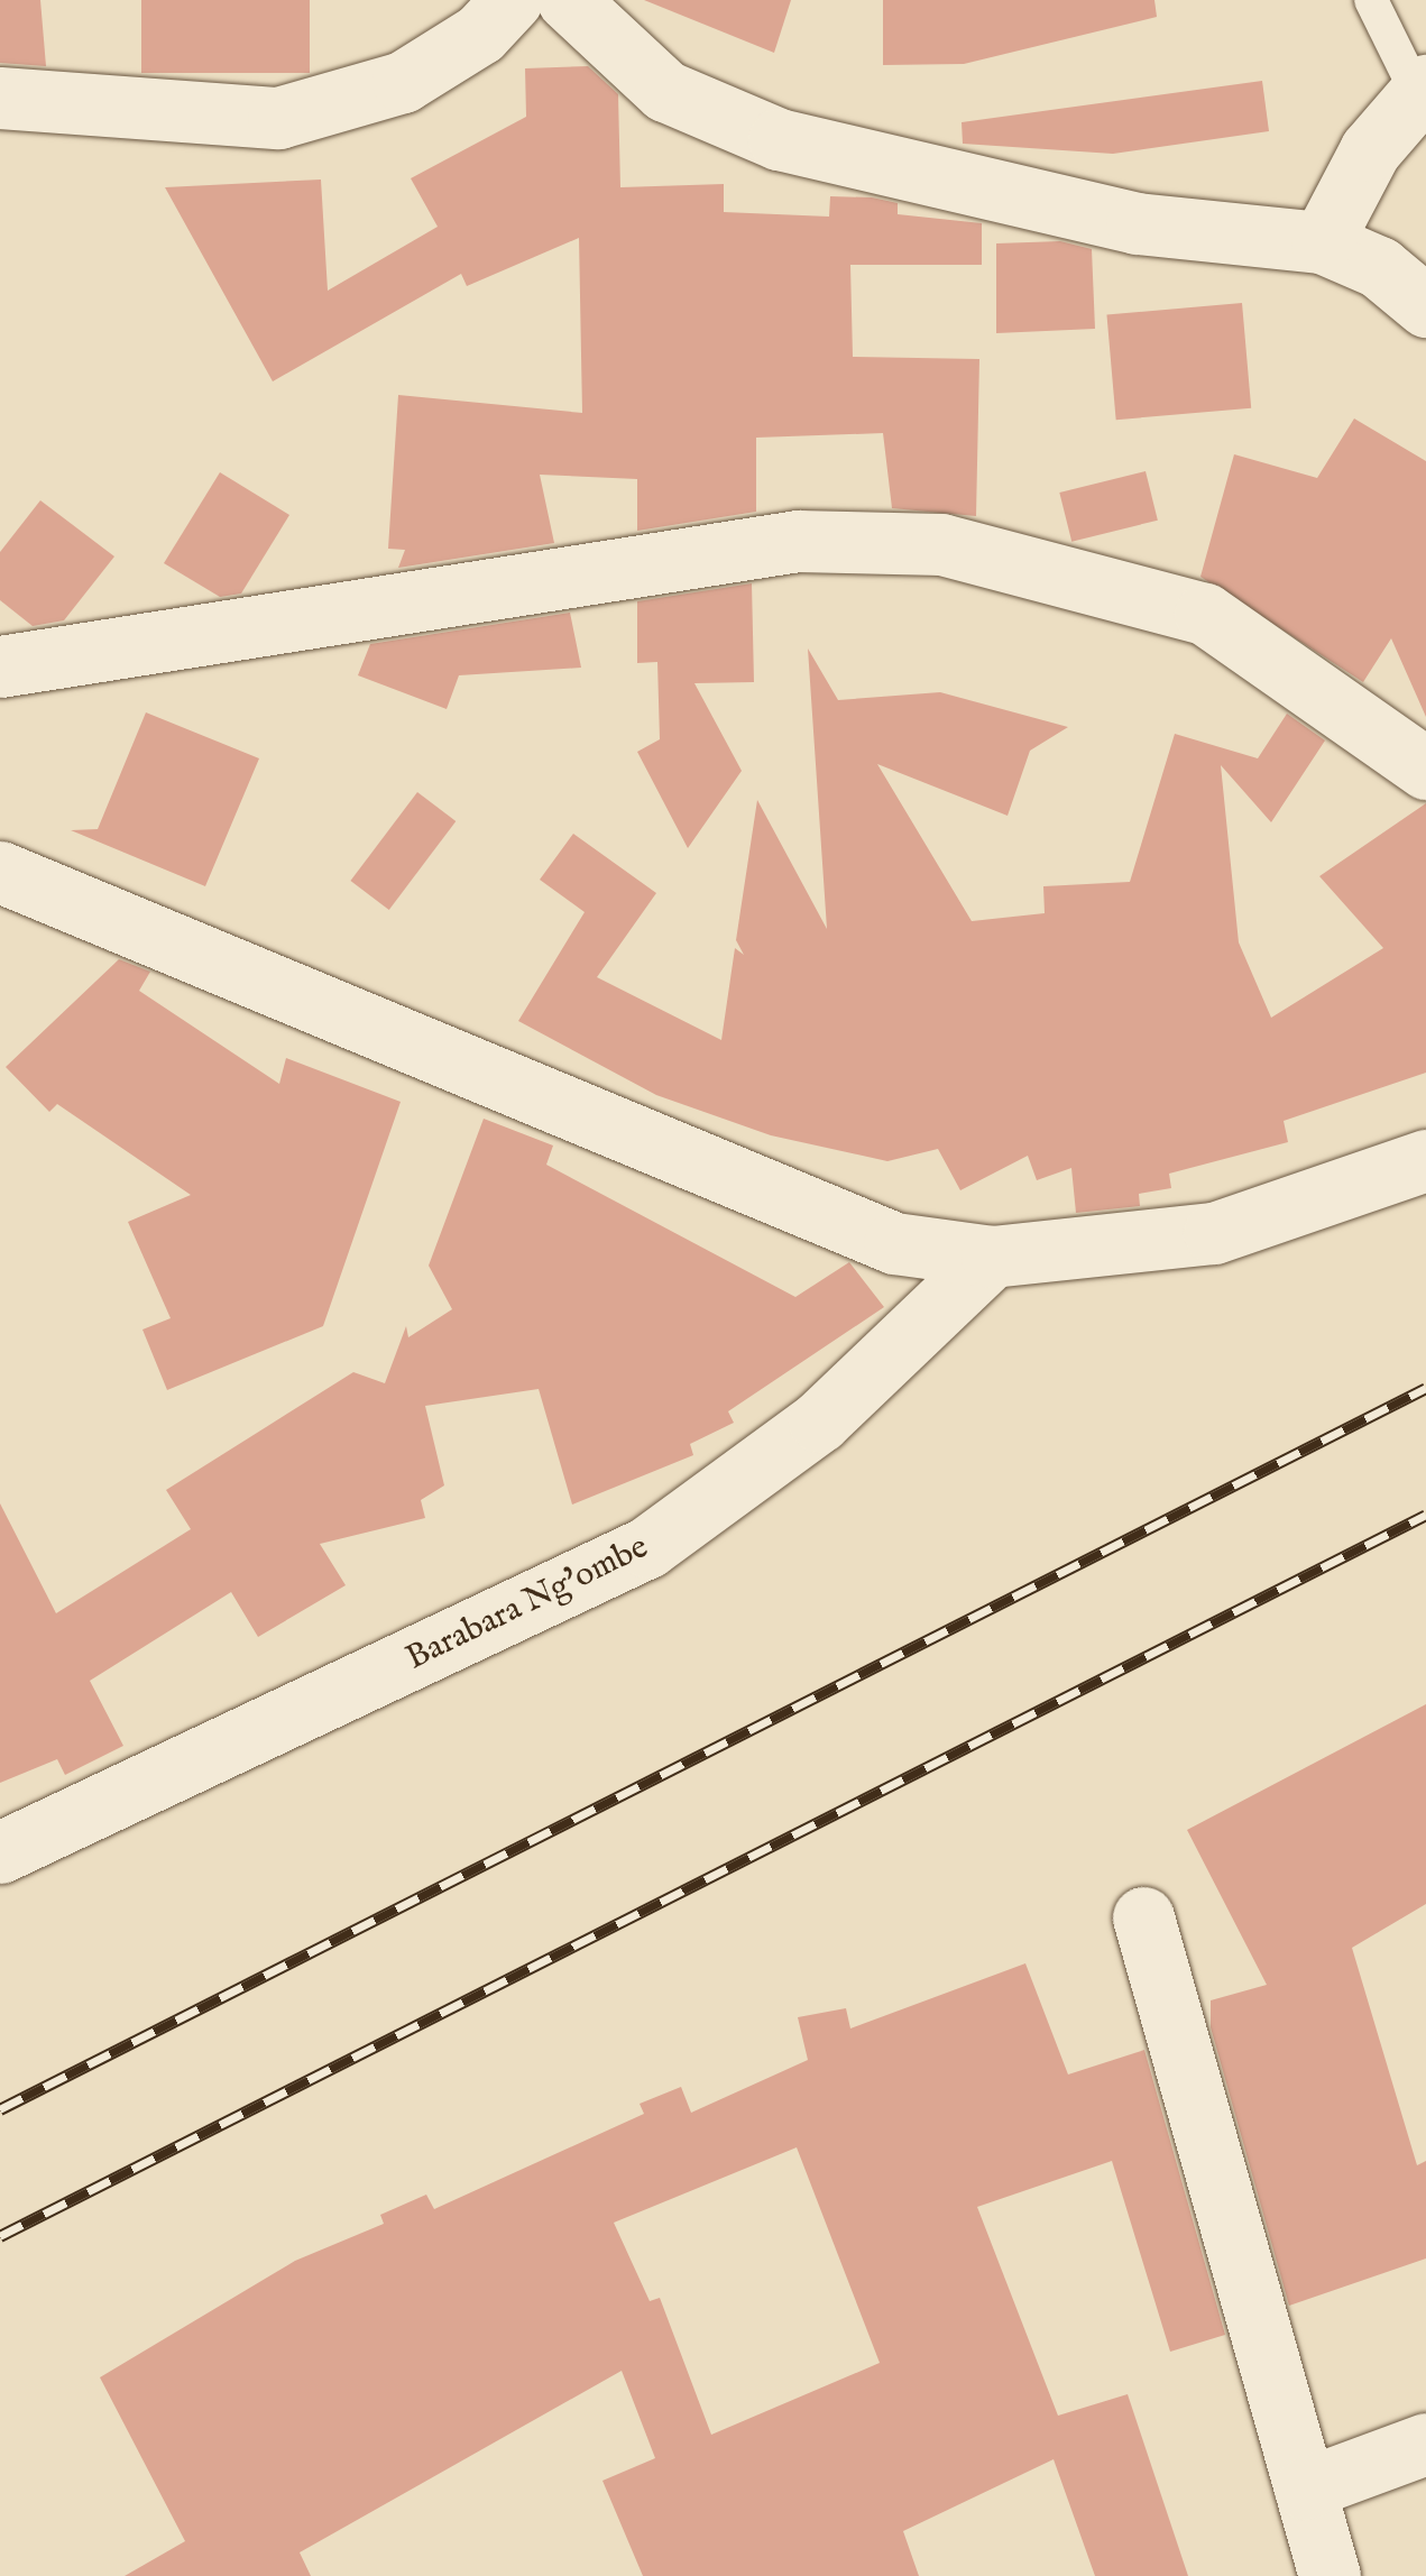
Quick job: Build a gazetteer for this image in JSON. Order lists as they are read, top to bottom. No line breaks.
{"streets":{"street":["Barabara Ng'ombe"]}}
